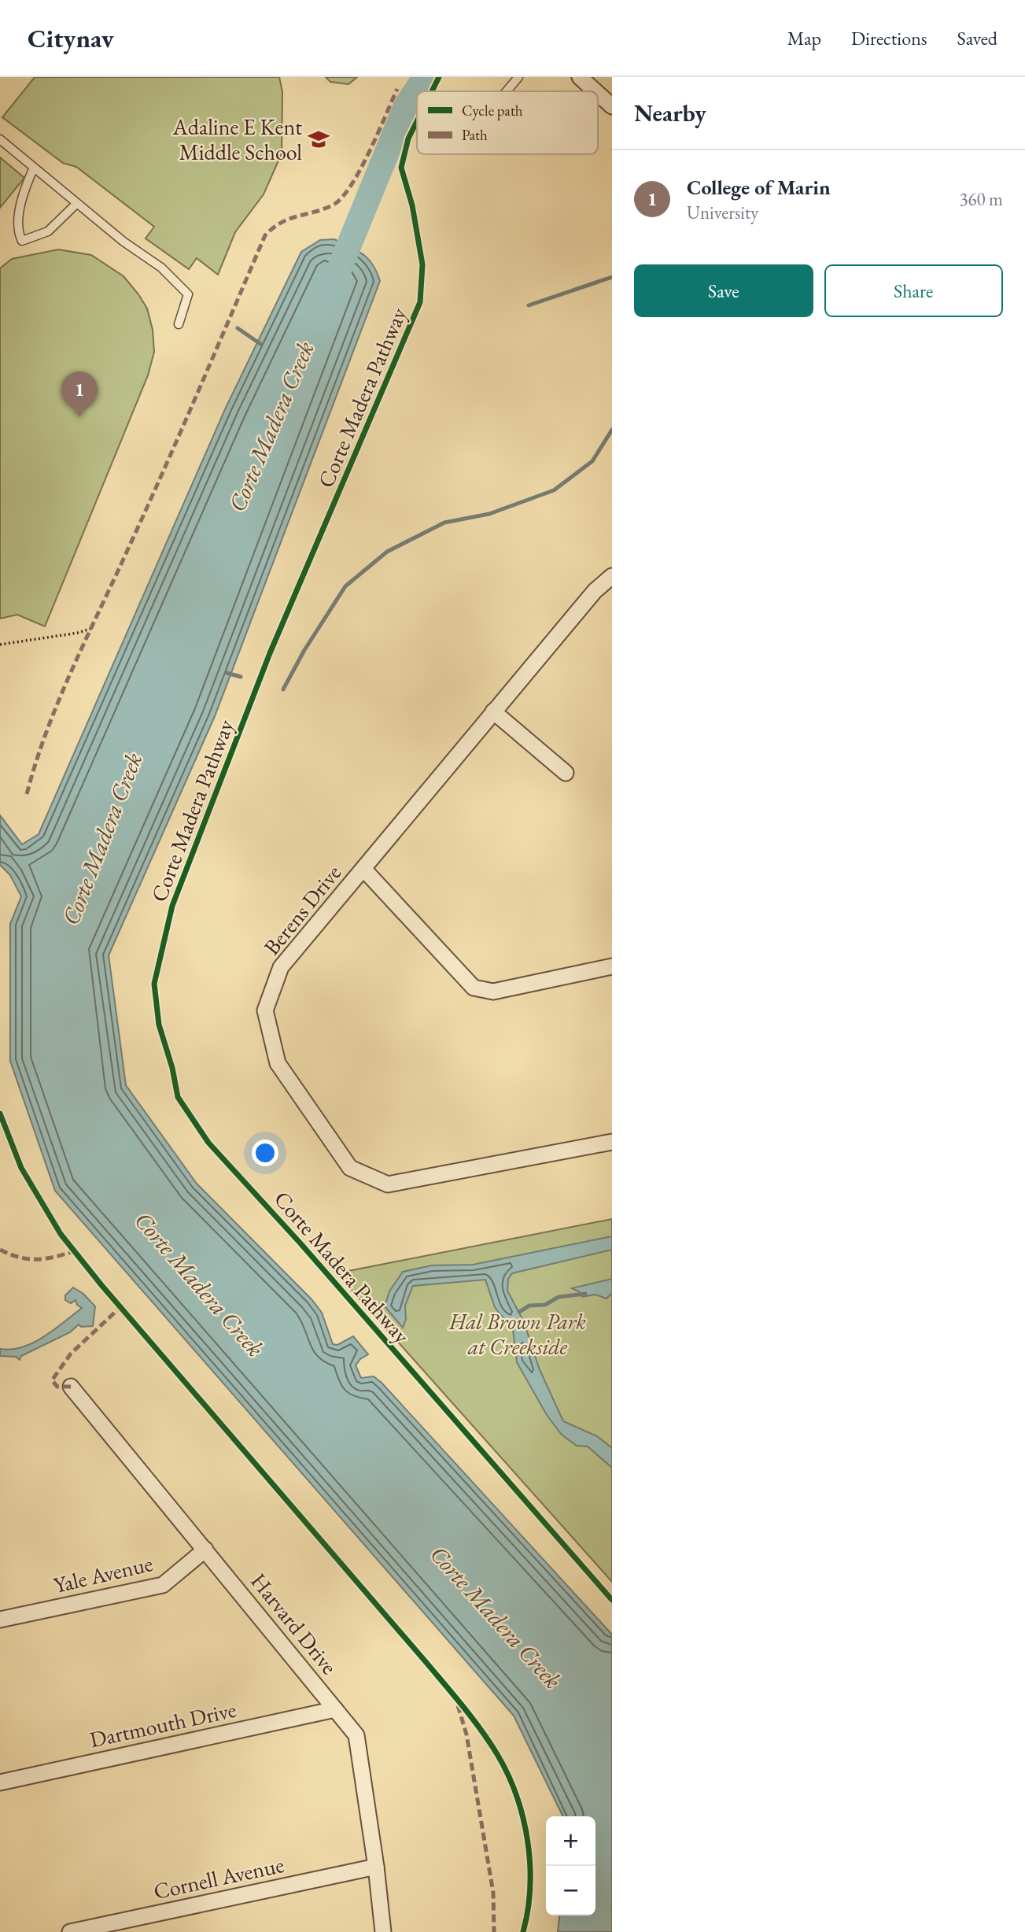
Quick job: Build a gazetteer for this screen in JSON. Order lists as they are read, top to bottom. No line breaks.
{"streets":{"street":["Berens Drive","Yale Avenue","Harvard Drive","Dartmouth Drive","Cornell Avenue"],"cycle path":["Corte Madera Pathway"]},"crossings":[["Yale Avenue","Harvard Drive"],["Harvard Drive","Dartmouth Drive"],["Harvard Drive","Cornell Avenue"]],"water":["Corte Madera Creek"],"parks":["Hal Brown Park at Creekside"],"places":{"school or university":["Adaline E Kent Middle School"]},"legend":["Cycle path","Path"],"page":{"header":"Citynav","nav":["Map","Directions","Saved"],"heading":"Nearby","list":[{"mark":"1","name":"College of Marin","note":"University","value":"360 m"}],"buttons":["Save","Share"],"pins":"1","map_buttons":["+","−"]}}
